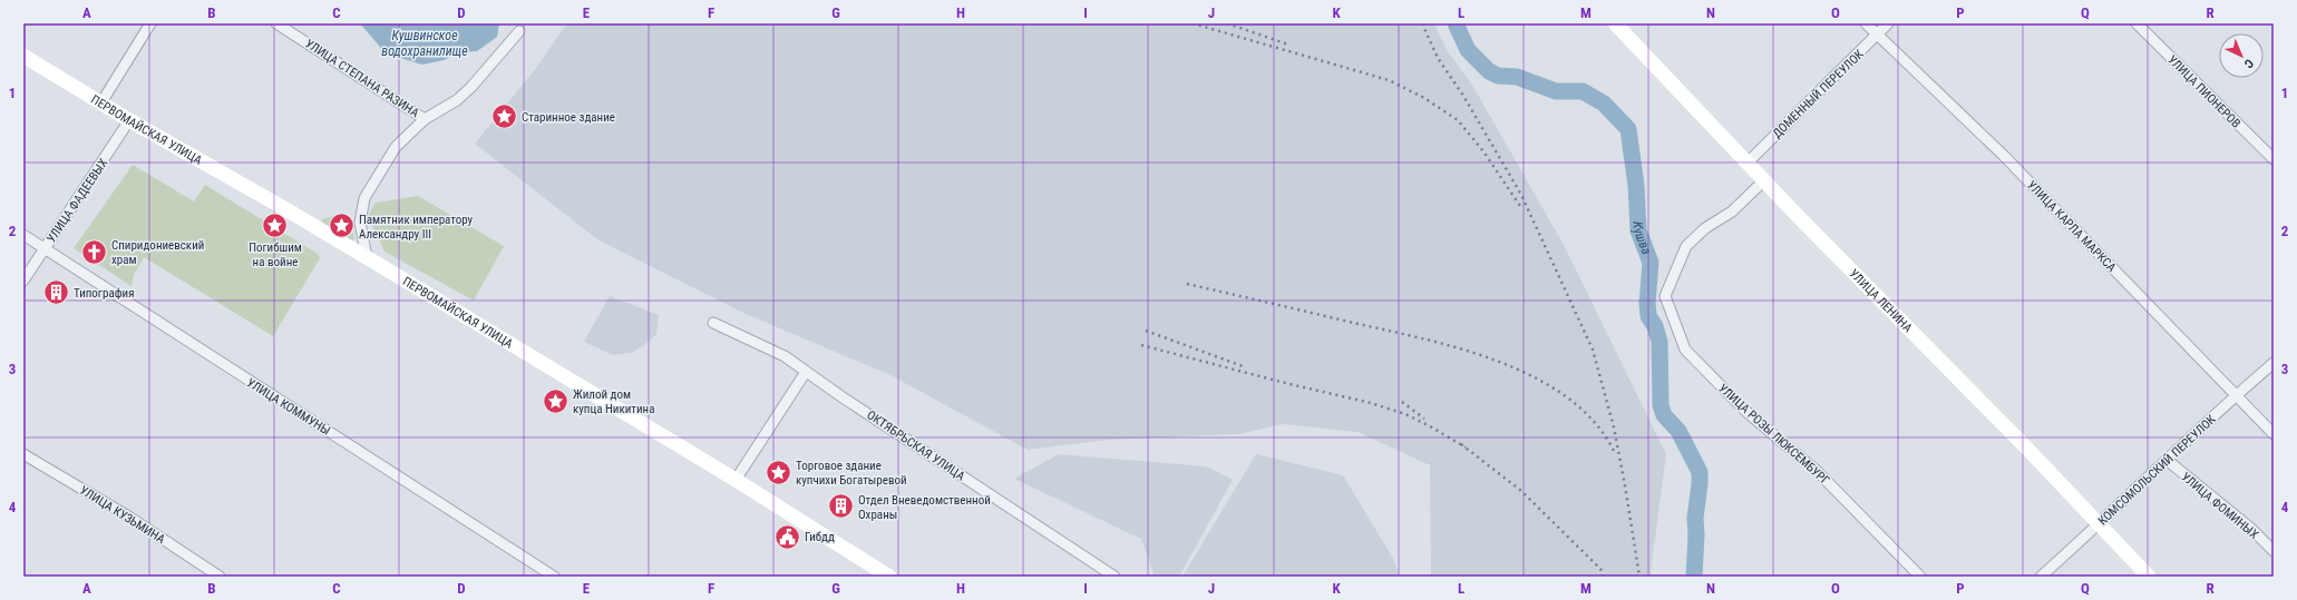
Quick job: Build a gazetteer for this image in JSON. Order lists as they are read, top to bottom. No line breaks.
{"streets":{"main road":["ПЕРВОМАЙСКАЯ УЛИЦА","УЛИЦА ЛЕНИНА"],"street":["УЛИЦА СТЕПАНА РАЗИНА","УЛИЦА ПИОНЕРОВ","ДОМЕННЫЙ ПЕРЕУЛОК","УЛИЦА ФАДЕЕВЫХ","УЛИЦА КАРЛА МАРКСА","УЛИЦА КОММУНЫ","УЛИЦА РОЗЫ ЛЮКСЕМБУРГ","ОКТЯБРЬСКАЯ УЛИЦА","КОМСОМОЛЬСКИЙ ПЕРЕУЛОК","УЛИЦА ФОМИНЫХ","УЛИЦА КУЗЬМИНА"]},"crossings":[["ДОМЕННЫЙ ПЕРЕУЛОК","УЛИЦА КАРЛА МАРКСА"],["ДОМЕННЫЙ ПЕРЕУЛОК","УЛИЦА ЛЕНИНА"],["ПЕРВОМАЙСКАЯ УЛИЦА","УЛИЦА ФАДЕЕВЫХ"],["УЛИЦА ФАДЕЕВЫХ","УЛИЦА КОММУНЫ"],["УЛИЦА КАРЛА МАРКСА","КОМСОМОЛЬСКИЙ ПЕРЕУЛОК"],["УЛИЦА ЛЕНИНА","УЛИЦА РОЗЫ ЛЮКСЕМБУРГ"],["УЛИЦА ЛЕНИНА","КОМСОМОЛЬСКИЙ ПЕРЕУЛОК"],["КОМСОМОЛЬСКИЙ ПЕРЕУЛОК","УЛИЦА ФОМИНЫХ"]],"water":["Кушвинское водохранилище","Кушва"],"places":{"place":["Старинное здание","Погибшим на войне","Памятник императору Александру III","Жилой дом купца Никитина","Торговое здание купчихи Богатыревой"],"church":["Спиридониевский храм"],"building":["Типография","Отдел Вневедомственной Охраны"],"public building":["Гибдд"]},"north":"bottom right","grid":{"columns":["A","B","C","D","E","F","G","H","I","J","K","L","M","N","O","P","Q","R"],"rows":["1","2","3","4"]}}
